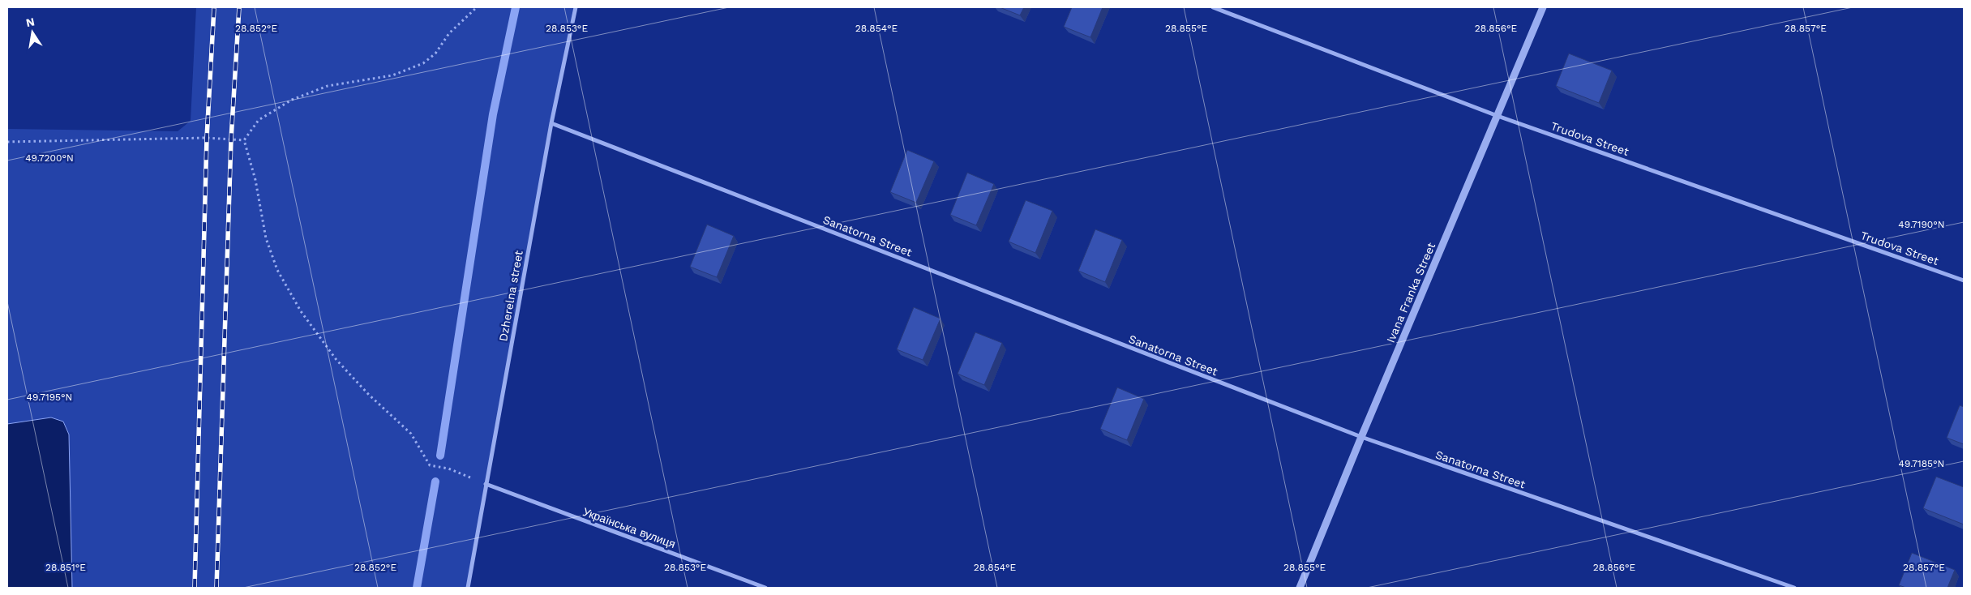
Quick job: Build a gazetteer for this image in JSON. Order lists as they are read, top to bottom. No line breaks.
{"streets":{"street":["Trudova Street","Sanatorna Street","Ivana Franka Street","Dzherelna street","Українська вулиця"]},"crossings":[["Trudova Street","Ivana Franka Street"],["Sanatorna Street","Ivana Franka Street"],["Sanatorna Street","Dzherelna street"],["Dzherelna street","Українська вулиця"]],"north":"top","coordinates":["28.852°E","28.853°E","28.854°E","28.855°E","28.856°E","28.857°E","49.7200°N","49.7190°N","49.7195°N","49.7185°N","28.851°E"]}
